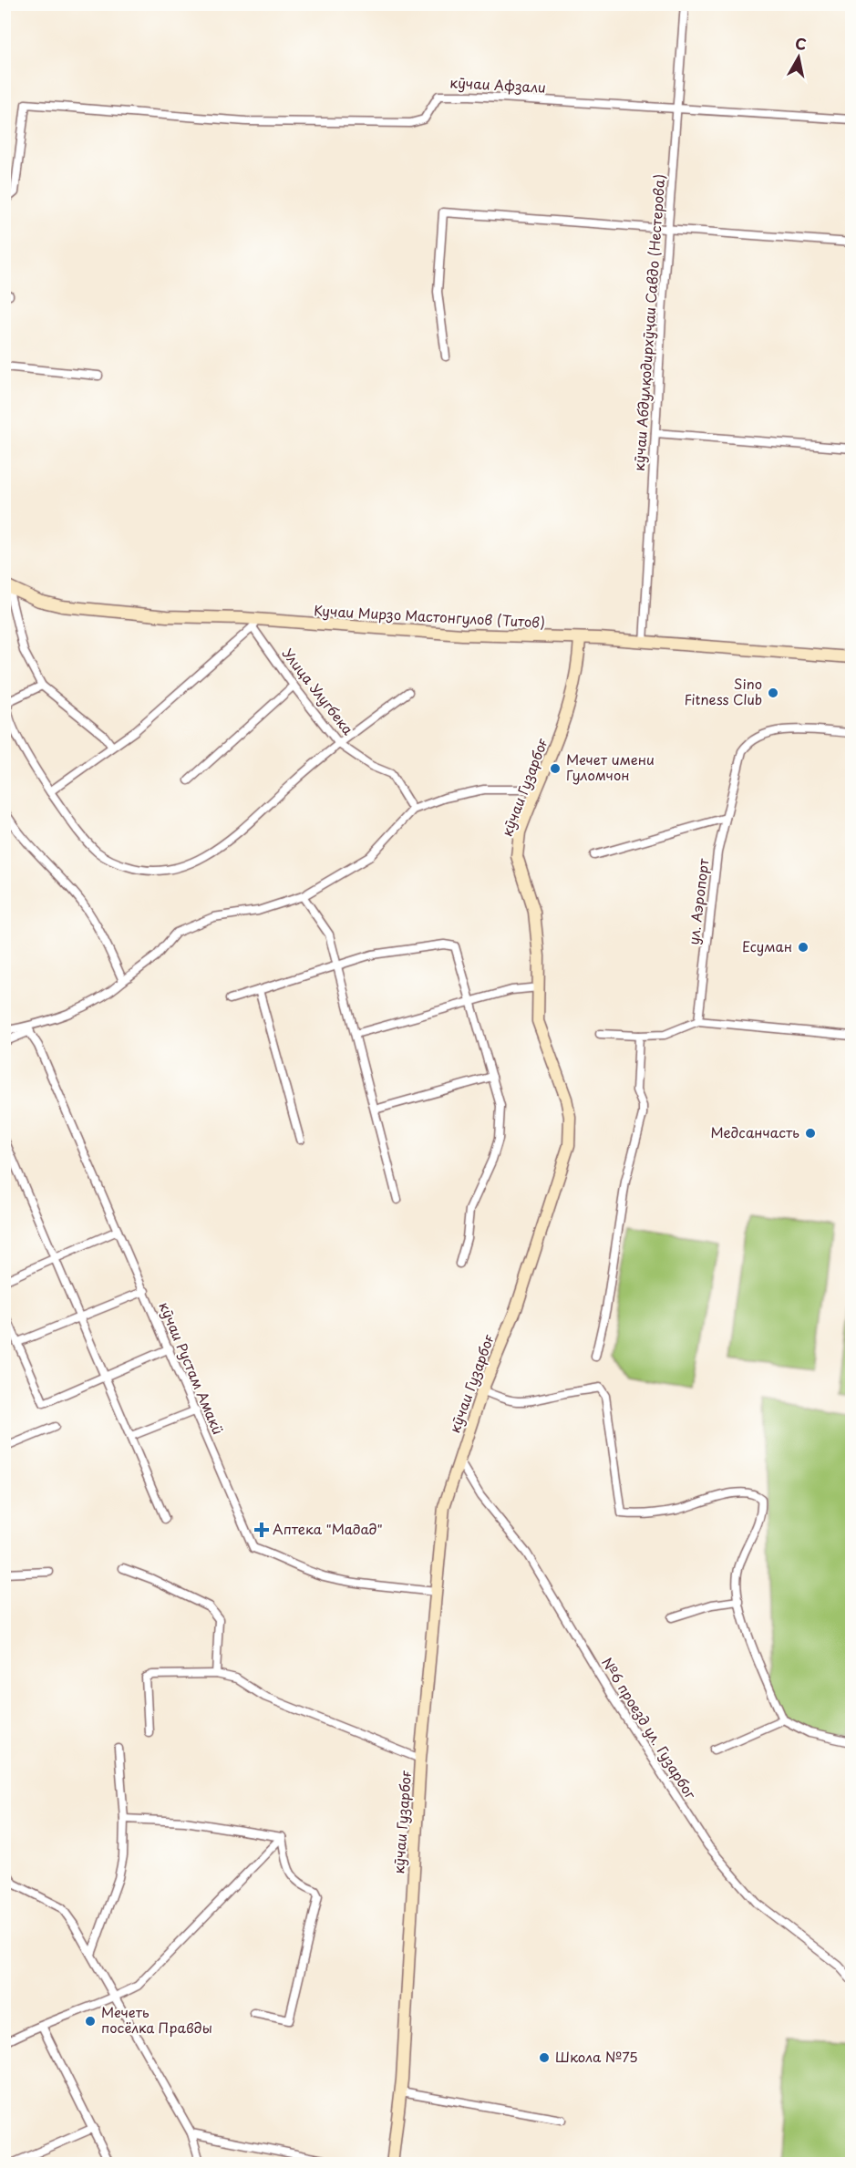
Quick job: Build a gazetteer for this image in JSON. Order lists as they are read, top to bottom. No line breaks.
{"streets":{"street":["кӯчаи Афзали","кӯчаи Абдулқодирхӯҷаи Савдо (Нестерова)","Кучаи Мирзо Мастонгулов (Титов)","Улица Улугбека","кӯчаи Гузарбоғ","ул. Аэропорт","кӯчаи Рустам Амакӣ","№6 проезд ул. Гузарбог"]},"crossings":[["кӯчаи Афзали","кӯчаи Абдулқодирхӯҷаи Савдо (Нестерова)"],["кӯчаи Абдулқодирхӯҷаи Савдо (Нестерова)","Кучаи Мирзо Мастонгулов (Титов)"],["Кучаи Мирзо Мастонгулов (Титов)","Улица Улугбека"],["Кучаи Мирзо Мастонгулов (Титов)","кӯчаи Гузарбоғ"],["кӯчаи Гузарбоғ","кӯчаи Рустам Амакӣ"],["кӯчаи Гузарбоғ","№6 проезд ул. Гузарбог"]],"places":{"other":["Sino Fitness Club","Мечет имени Гуломчон","Есуман","Медсанчасть","Мечеть посёлка Правды","Школа №75"],"health":["Аптека \"Мадад\""]},"north":"top"}
